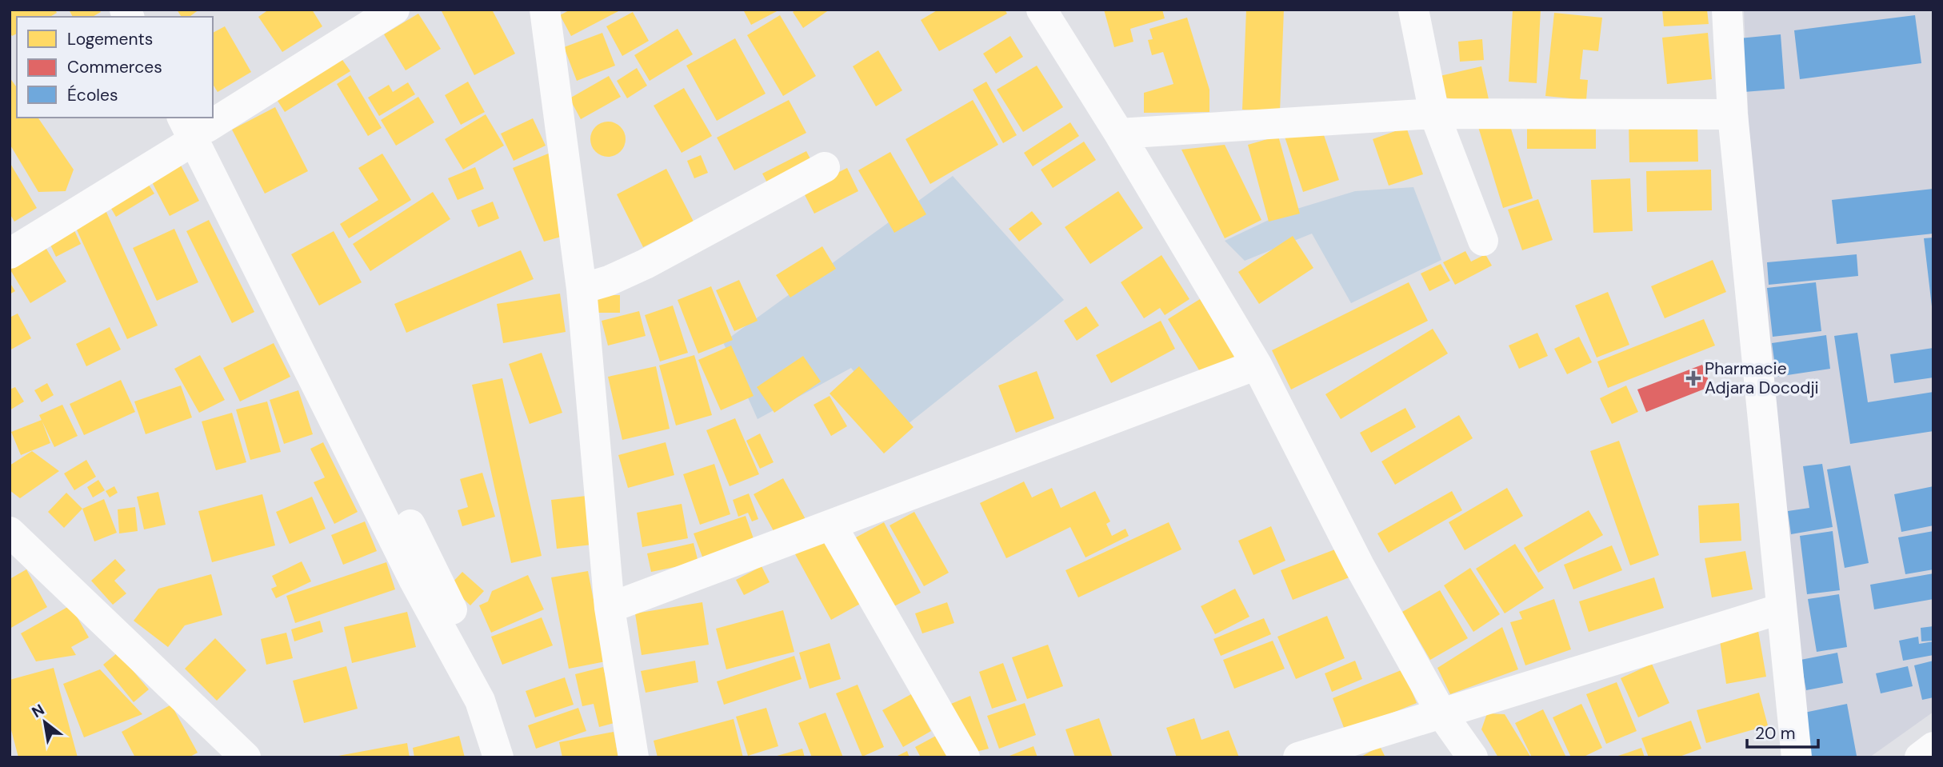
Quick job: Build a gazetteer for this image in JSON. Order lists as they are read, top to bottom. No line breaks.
{"places":{"health":["Pharmacie Adjara Docodji"]},"legend":["Logements","Commerces","Écoles"],"scale_bar":"20 m","north":"top left"}
